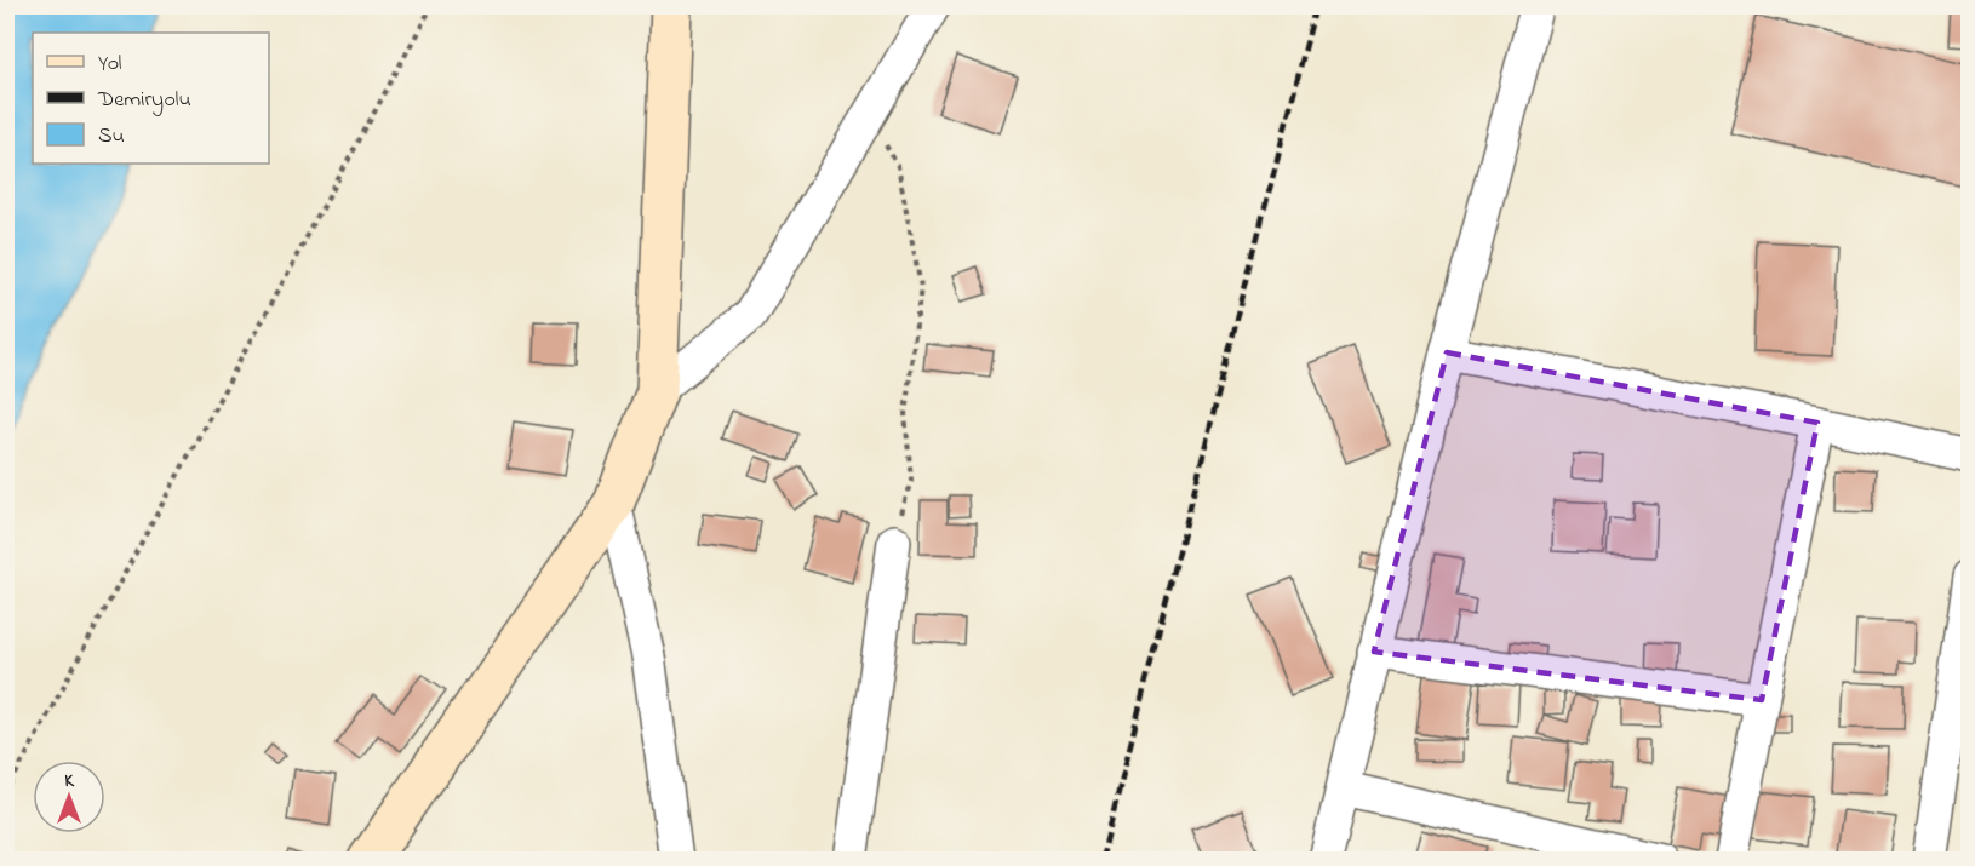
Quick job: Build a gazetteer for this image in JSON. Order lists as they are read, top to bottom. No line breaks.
{"legend":["Yol","Demiryolu","Su"],"north":"top"}
